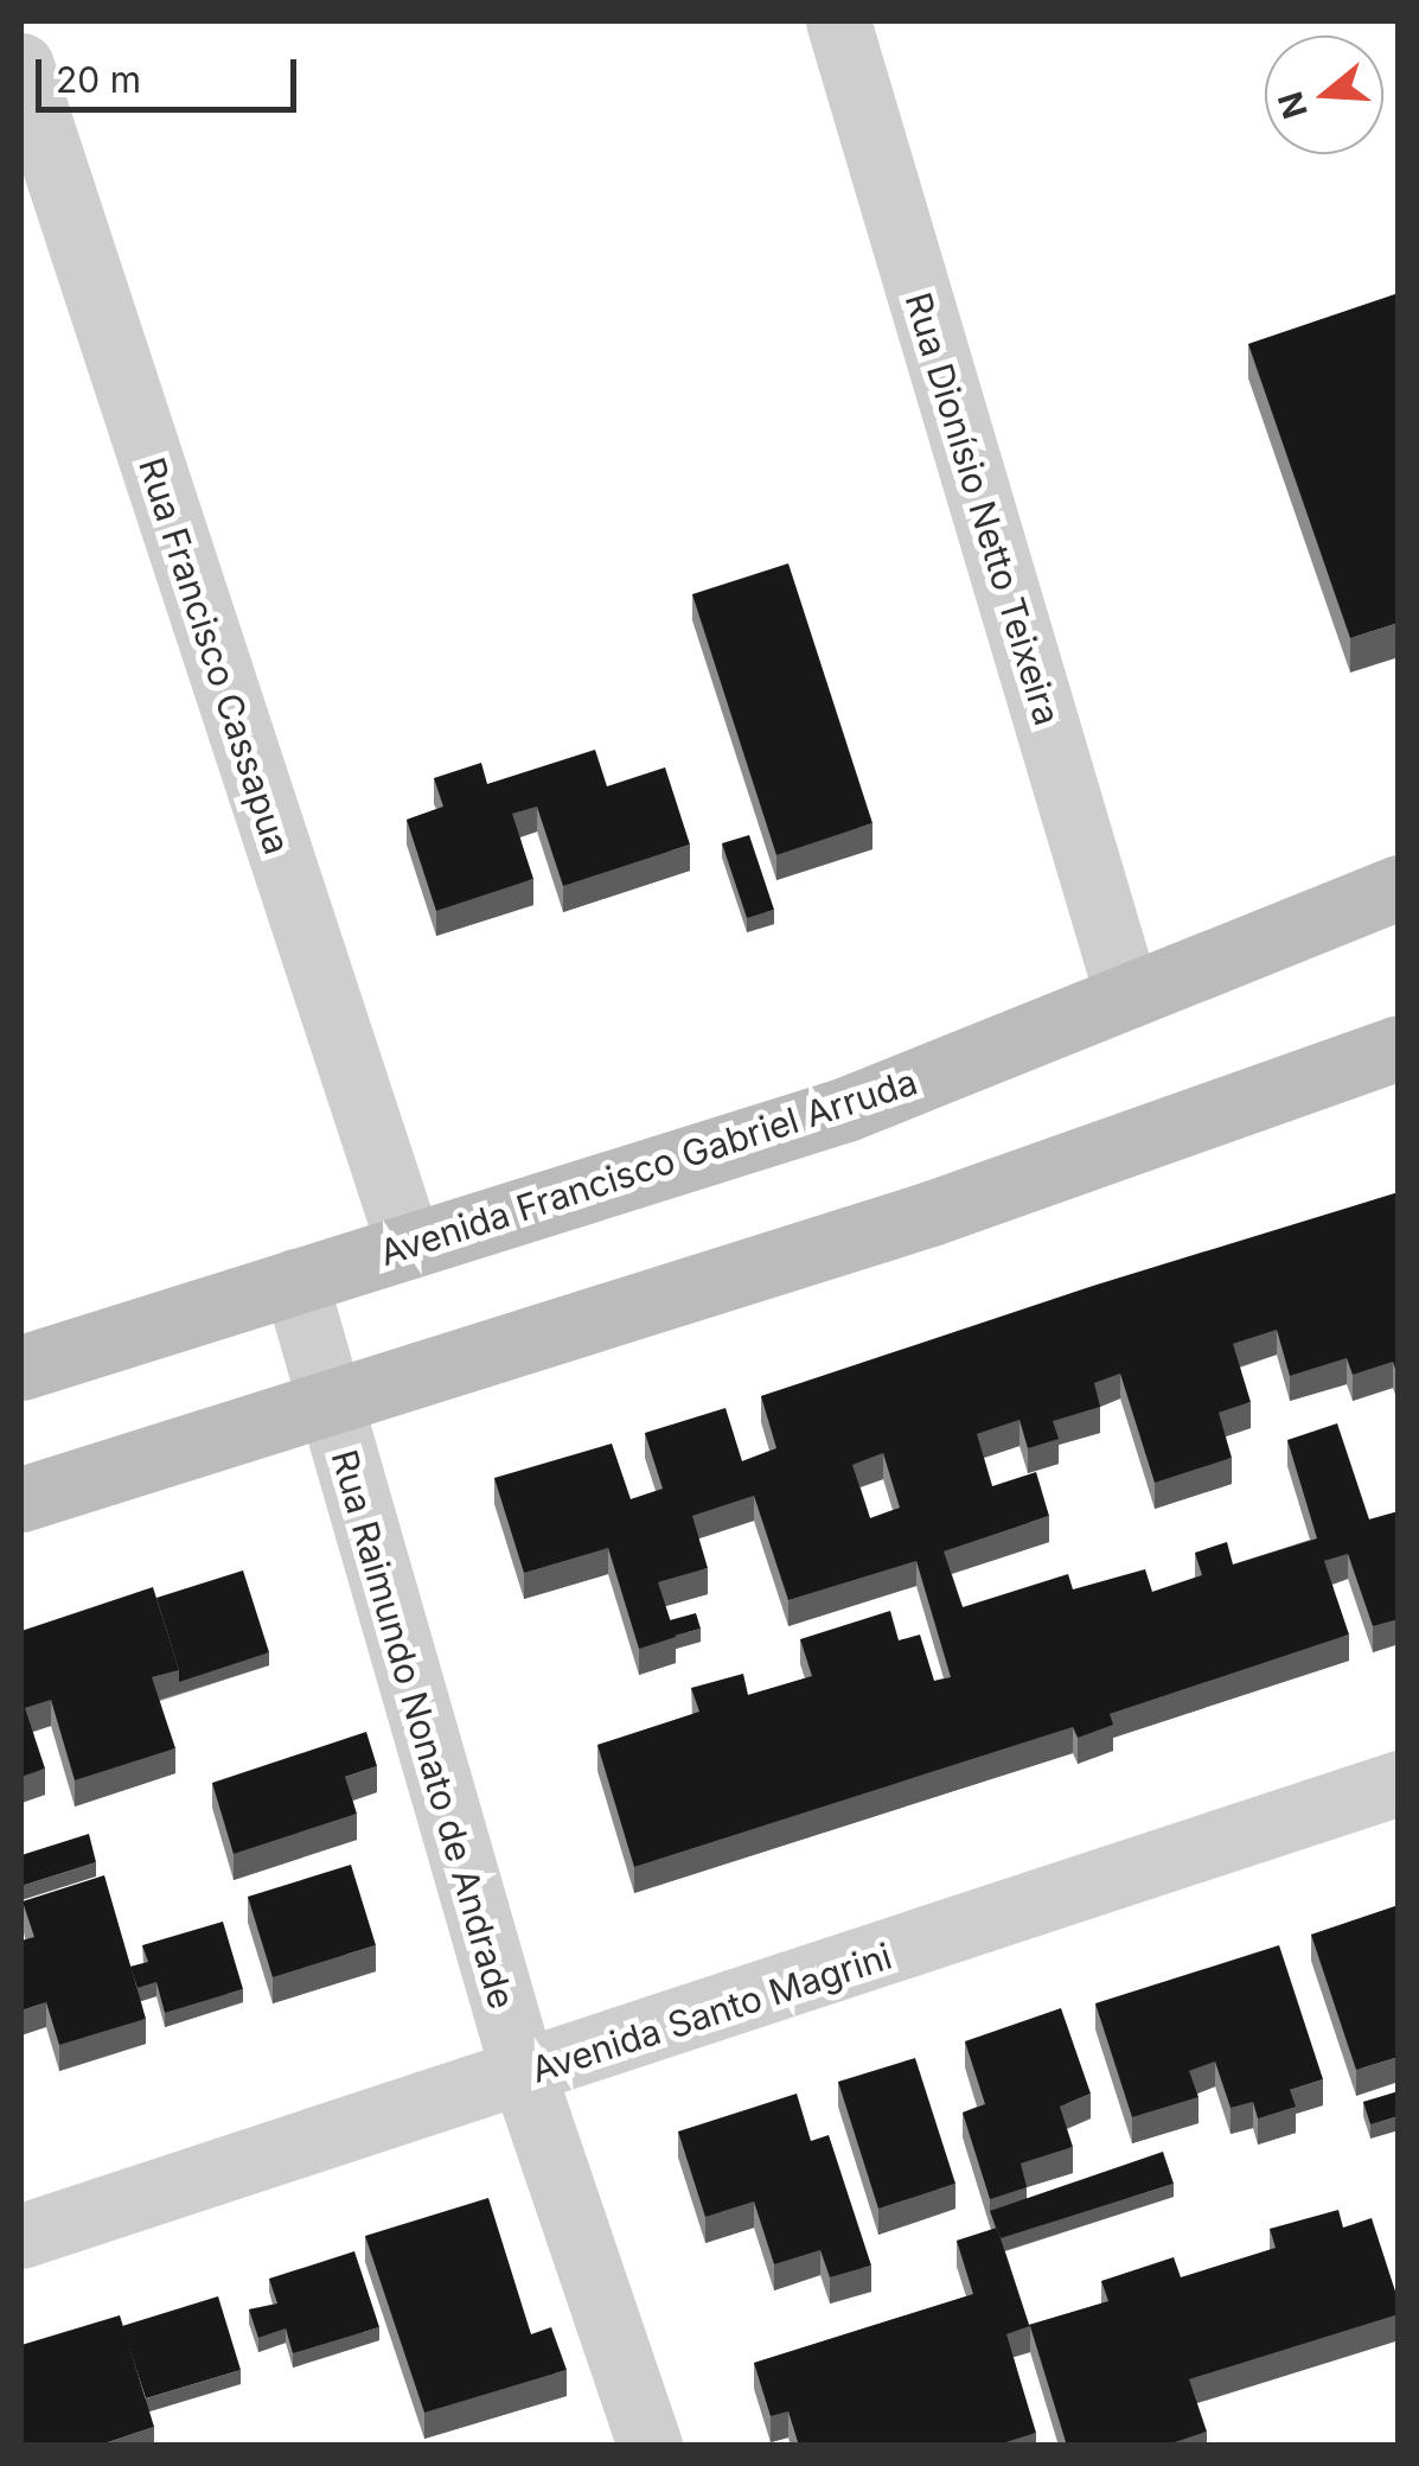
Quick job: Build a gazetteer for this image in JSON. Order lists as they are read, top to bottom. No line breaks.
{"streets":{"main road":["Avenida Francisco Gabriel Arruda"],"street":["Rua Dionísio Netto Teixeira","Rua Francisco Cassapua","Rua Raimundo Nonato de Andrade","Avenida Santo Magrini"]},"crossings":[["Rua Dionísio Netto Teixeira","Avenida Francisco Gabriel Arruda"],["Rua Francisco Cassapua","Avenida Francisco Gabriel Arruda"],["Avenida Francisco Gabriel Arruda","Rua Raimundo Nonato de Andrade"],["Rua Raimundo Nonato de Andrade","Avenida Santo Magrini"]],"scale_bar":"20 m","north":"left"}
